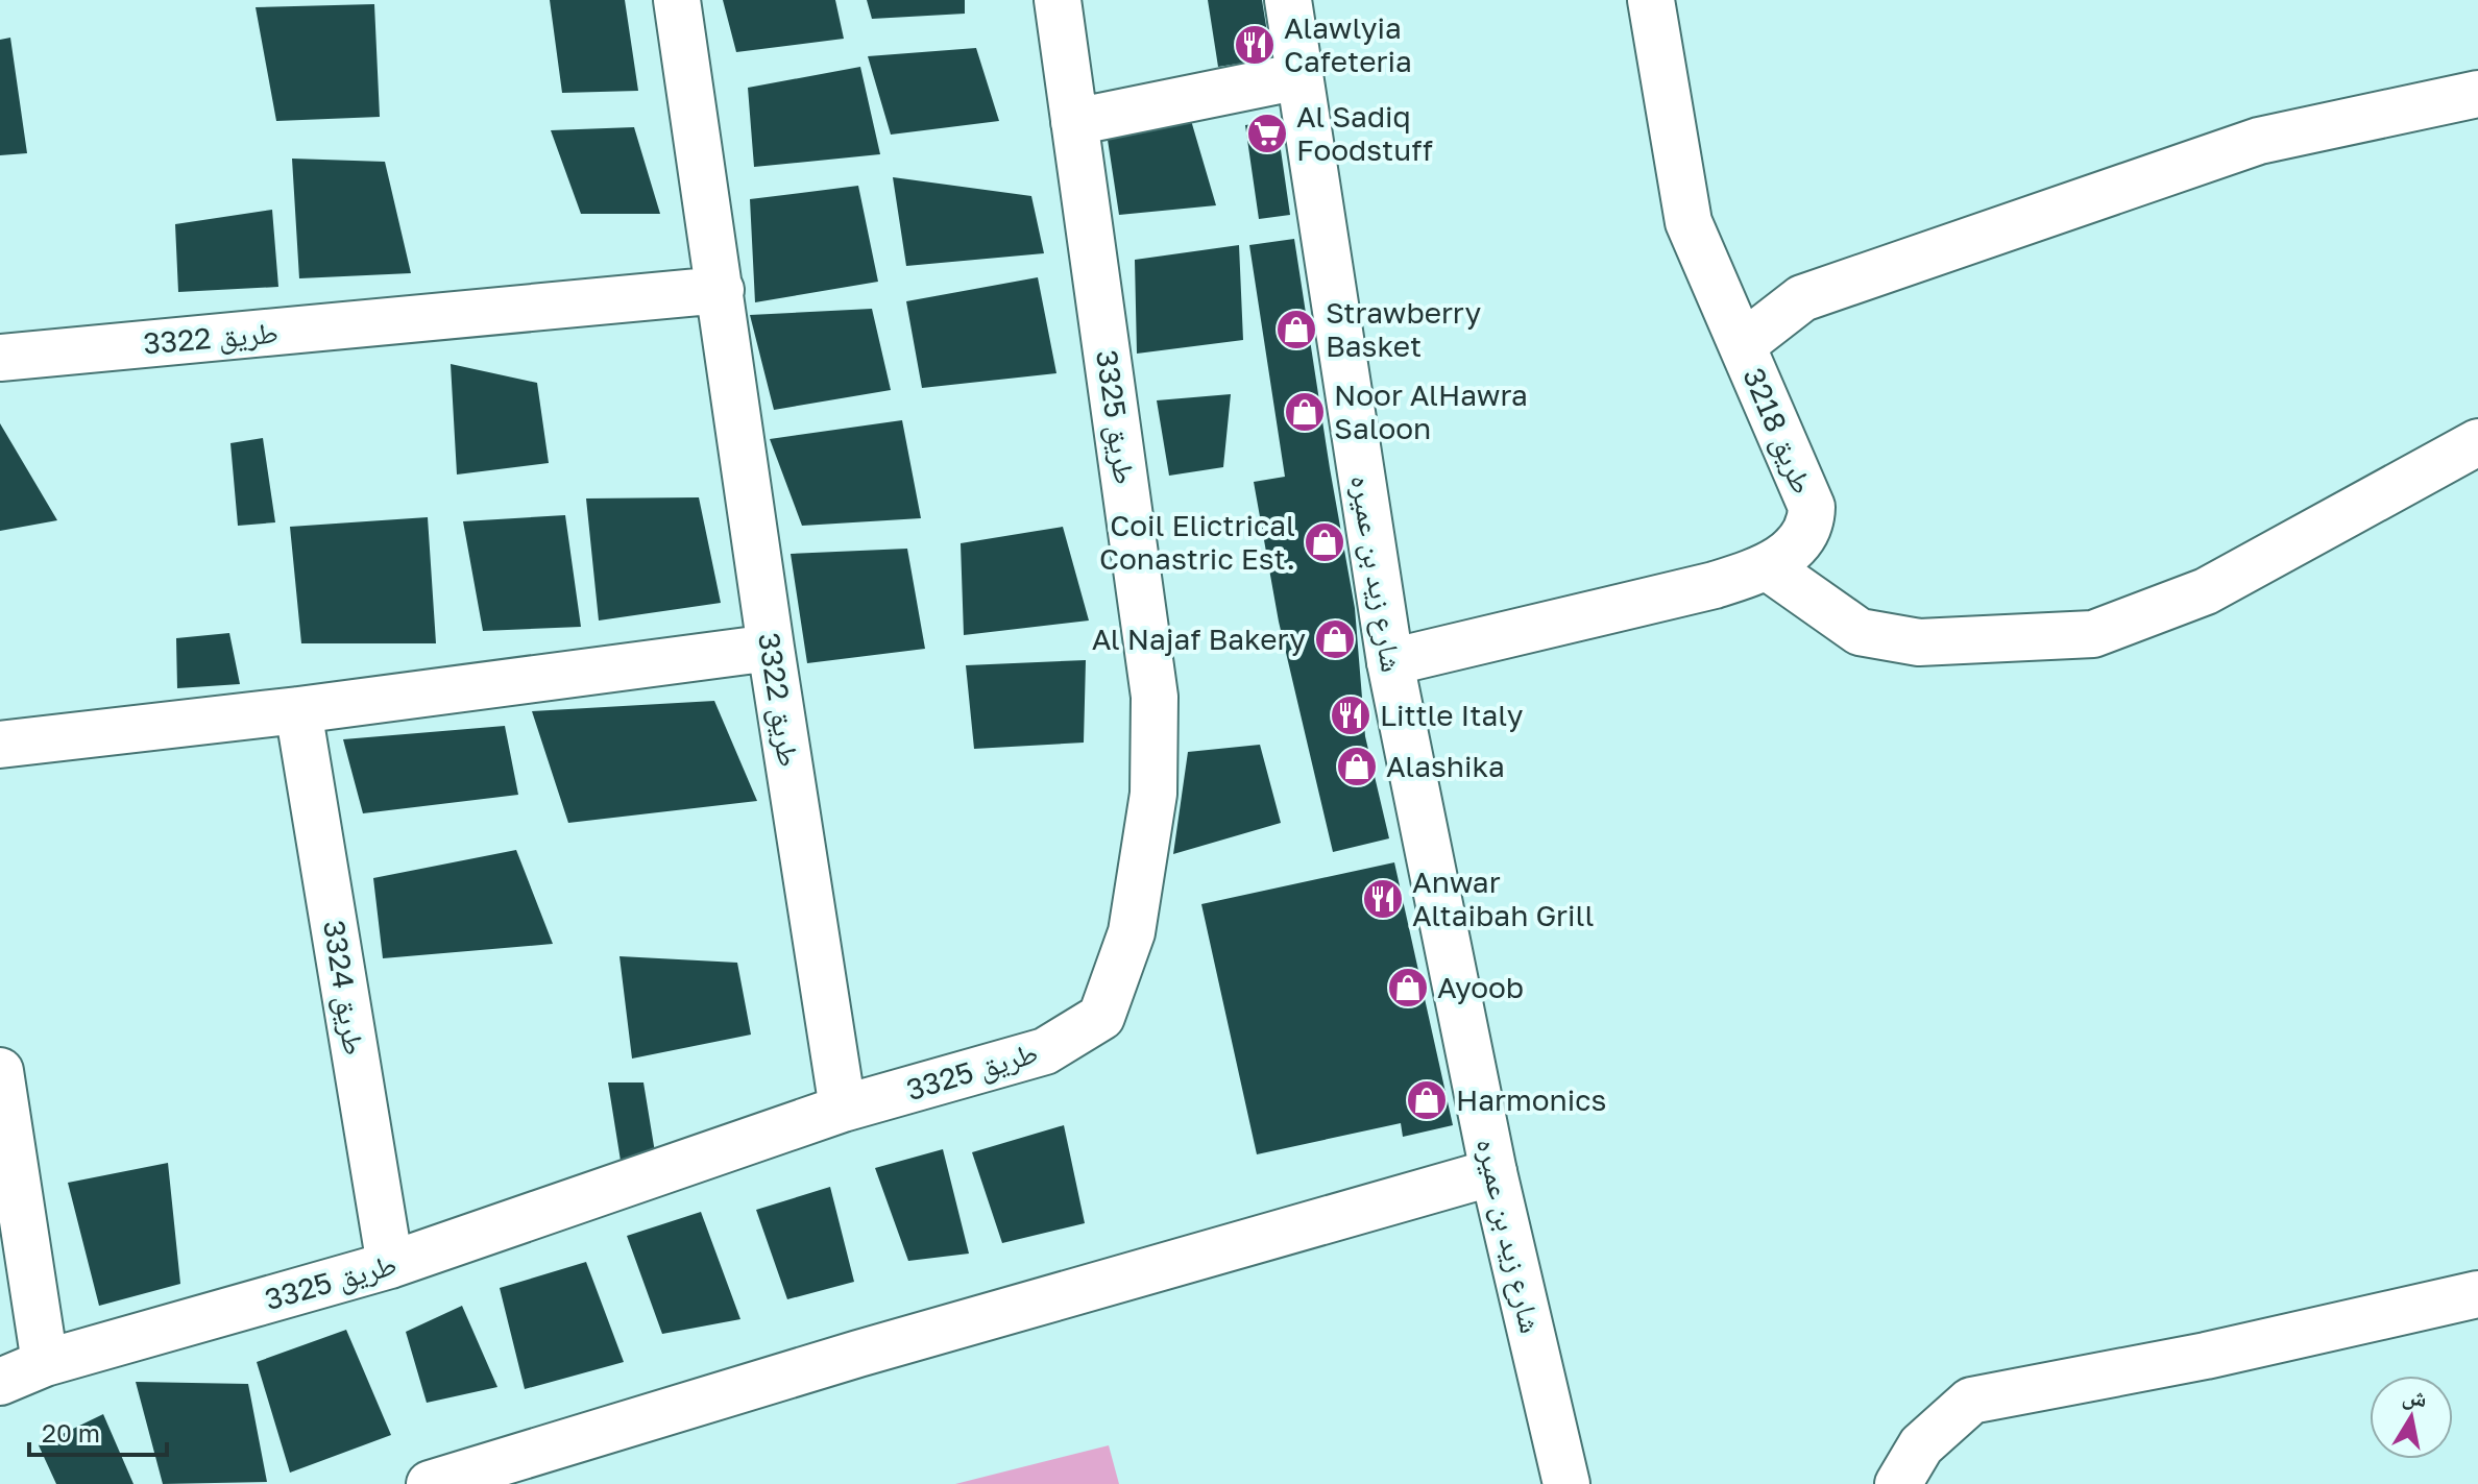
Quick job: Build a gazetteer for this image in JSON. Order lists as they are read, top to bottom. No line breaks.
{"streets":{"street":["طريق 3322","طريق 3325","طريق 3218","شارع زيد بن عميره","طريق 3324"]},"crossings":[["طريق 3322","طريق 3325"],["طريق 3325","طريق 3324"],["طريق 3218","شارع زيد بن عميره"]],"places":{"restaurant":["Alawlyia Cafeteria","Little Italy","Anwar Altaibah Grill"],"supermarket":["Al Sadiq Foodstuff"],"shop":["Strawberry Basket","Noor AlHawra Saloon","Coil Elictrical Conastric Est.","Al Najaf Bakery","Alashika","Ayoob","Harmonics"]},"scale_bar":"20 m","north":"top"}
